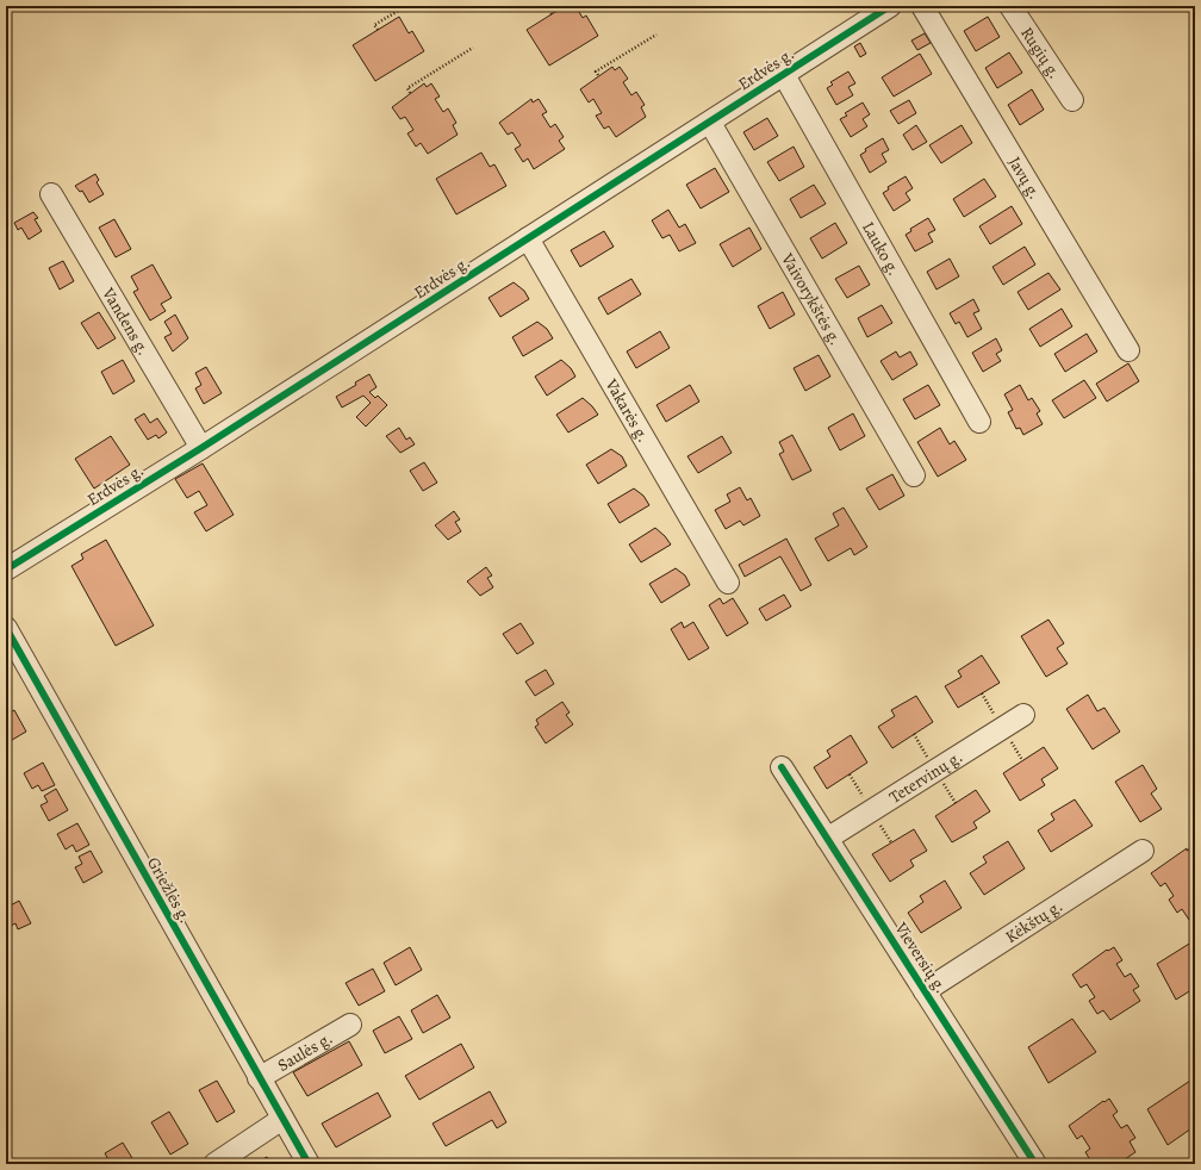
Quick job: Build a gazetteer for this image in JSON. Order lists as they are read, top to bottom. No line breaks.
{"streets":{"street":["Rugių g.","Erdvės g.","Javų g.","Lauko g.","Vaivorykštės g.","Vandens g.","Vakarės g.","Tetervinų g.","Griežlės g.","Kėkštų g.","Vieversių g.","Saulės g."]},"crossings":[["Erdvės g.","Lauko g."],["Erdvės g.","Vaivorykštės g."],["Erdvės g.","Vandens g."],["Erdvės g.","Vakarės g."],["Tetervinų g.","Vieversių g."],["Griežlės g.","Saulės g."],["Kėkštų g.","Vieversių g."]]}
